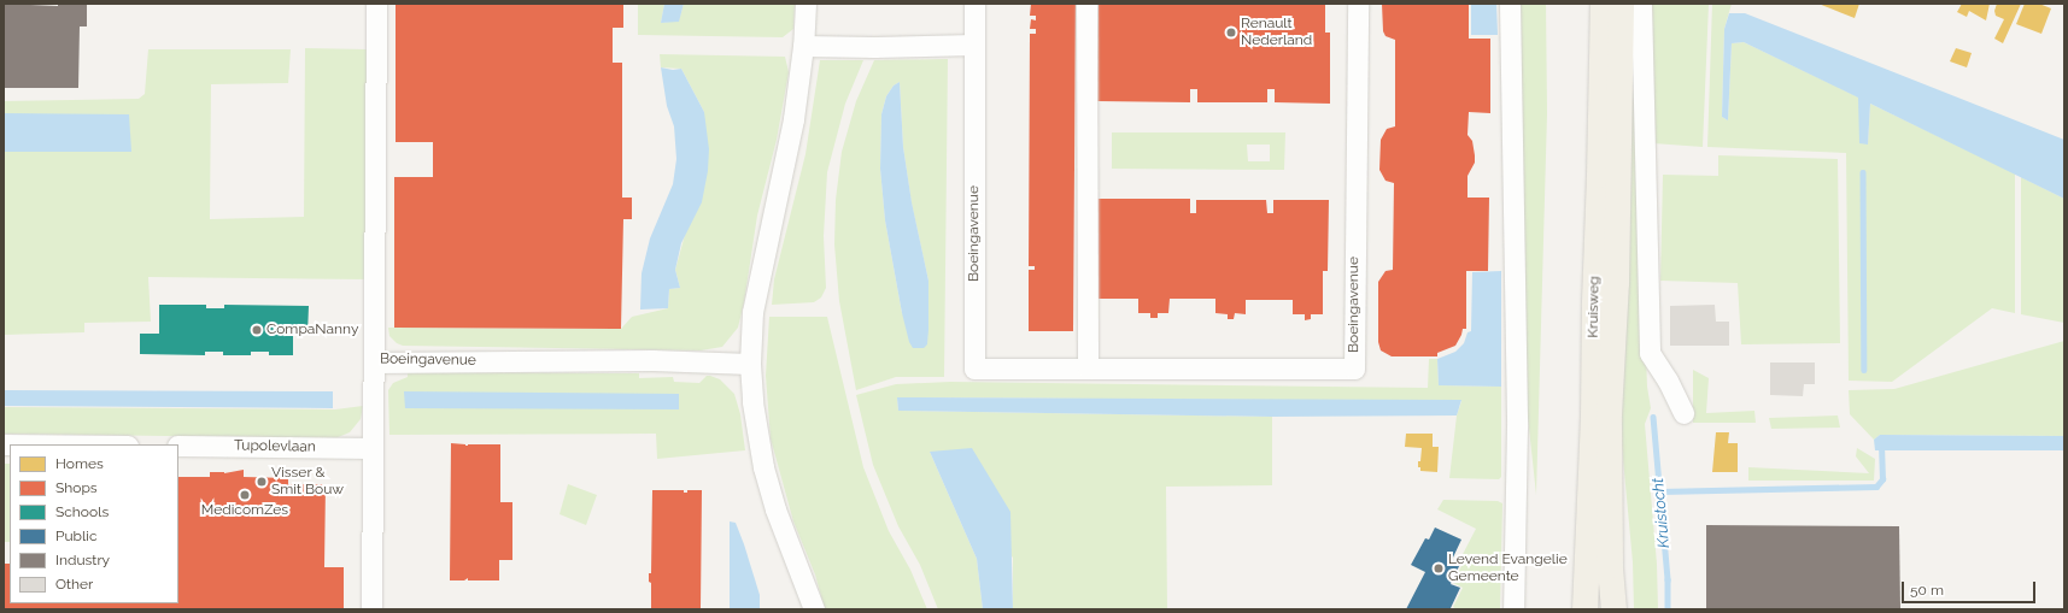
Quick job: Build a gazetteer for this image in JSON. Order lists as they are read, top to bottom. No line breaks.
{"streets":{"main road":["Kruisweg"],"street":["Boeingavenue","Tupolevlaan"]},"water":["Kruistocht"],"places":["Renault Nederland","CompaNanny","Visser & Smit Bouw","MedicomZes","Levend Evangelie Gemeente"],"legend":["Homes","Shops","Schools","Public","Industry","Other"],"scale_bar":"50 m"}
